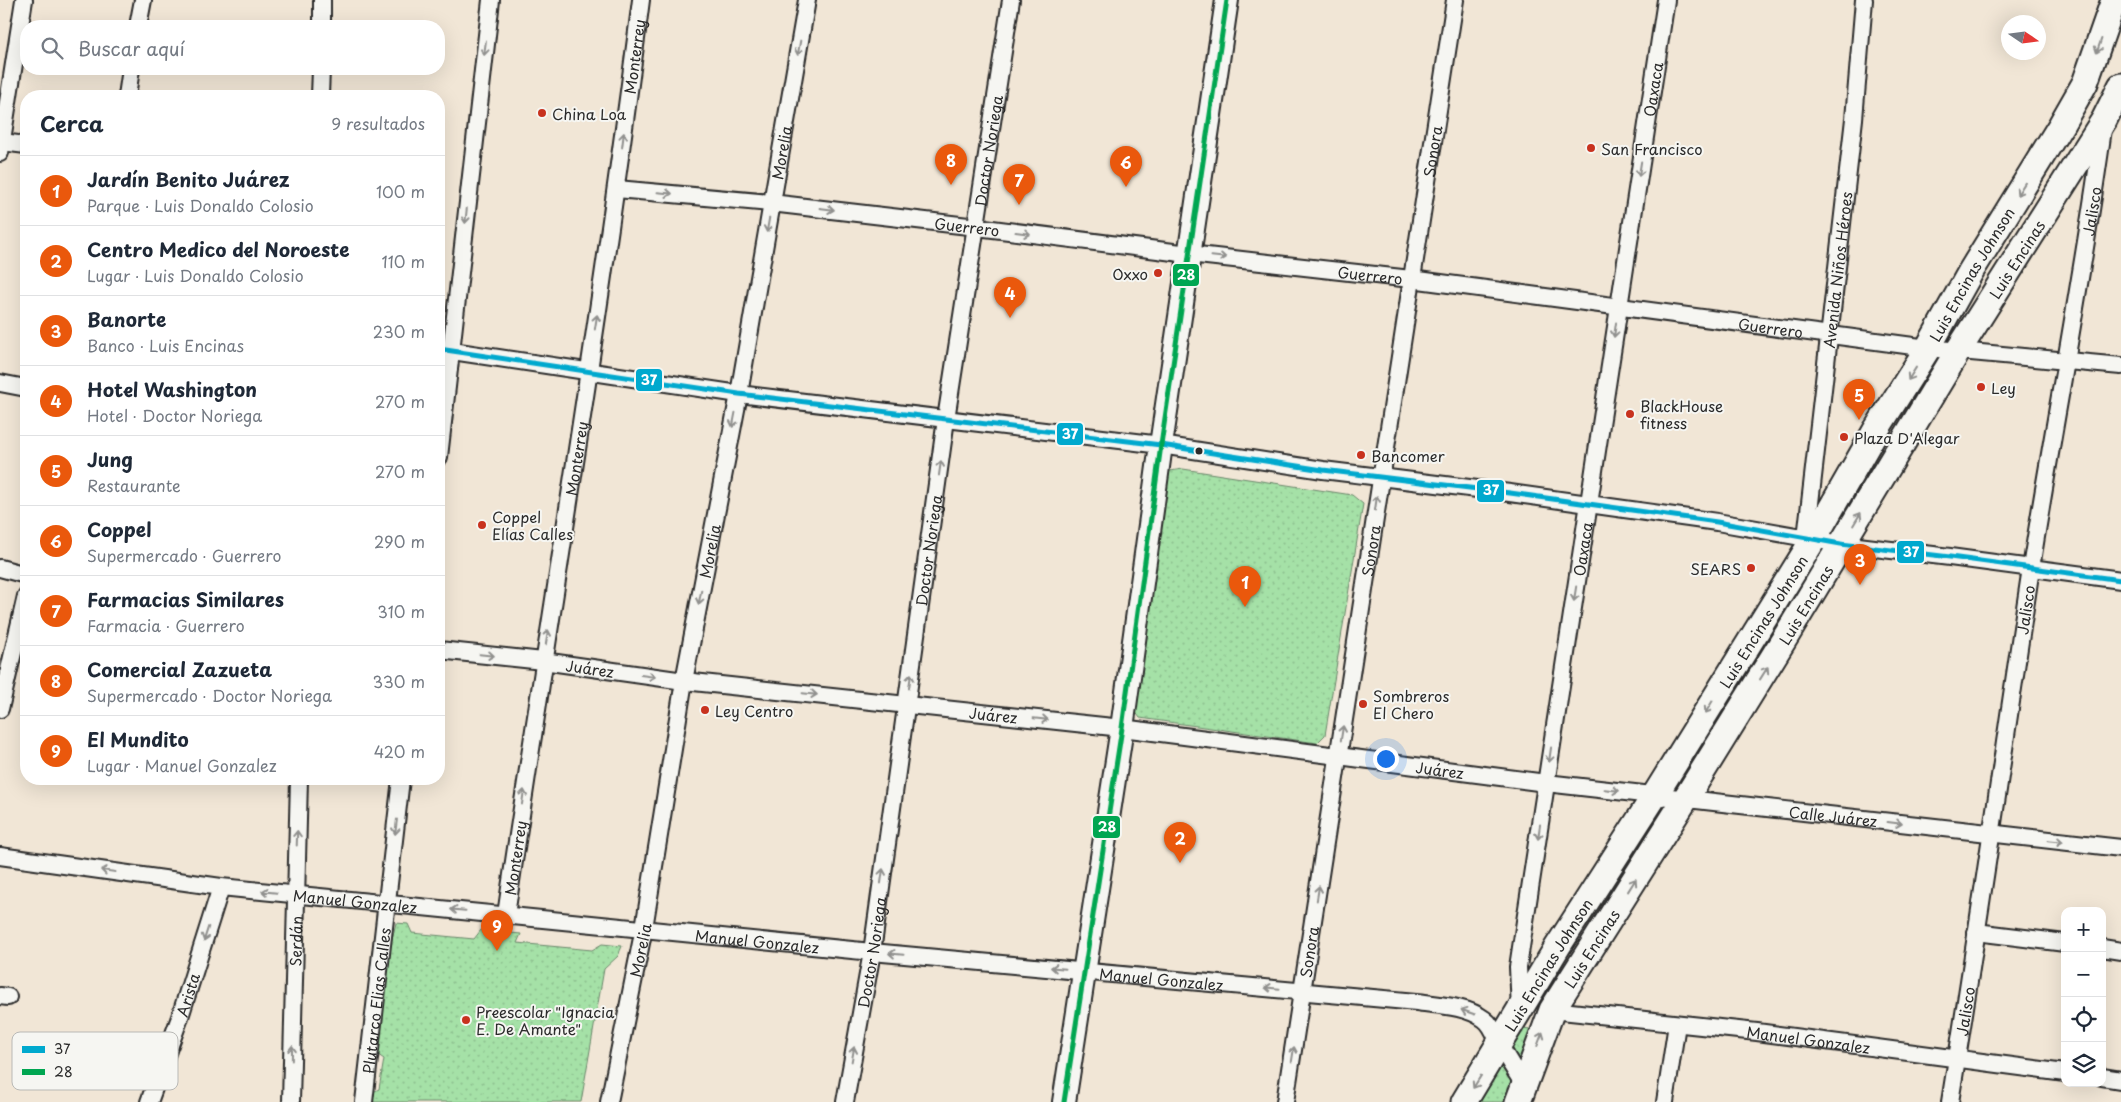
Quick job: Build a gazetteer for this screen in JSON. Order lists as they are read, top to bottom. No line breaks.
{"streets":{"main road":["Luis Encinas","Luis Encinas Johnson"],"street":["Monterrey","Oaxaca","Doctor Noriega","Sonora","Morelia","Jalisco","Guerrero","Avenida Niños Héroes","Juárez","Calle Juárez","Manuel Gonzalez","Serdán","Arista","Plutarco Elias Calles"]},"crossings":[["Monterrey","Guerrero"],["Monterrey","Juárez"],["Monterrey","Manuel Gonzalez"],["Oaxaca","Guerrero"],["Oaxaca","Luis Encinas Johnson"],["Oaxaca","Juárez"],["Oaxaca","Calle Juárez"],["Doctor Noriega","Guerrero"],["Doctor Noriega","Juárez"],["Doctor Noriega","Manuel Gonzalez"],["Sonora","Guerrero"],["Sonora","Juárez"],["Sonora","Manuel Gonzalez"],["Morelia","Guerrero"],["Morelia","Juárez"],["Morelia","Manuel Gonzalez"],["Jalisco","Guerrero"],["Jalisco","Luis Encinas"],["Jalisco","Calle Juárez"],["Jalisco","Manuel Gonzalez"],["Guerrero","Luis Encinas"],["Guerrero","Avenida Niños Héroes"],["Guerrero","Luis Encinas Johnson"],["Luis Encinas","Calle Juárez"],["Luis Encinas","Manuel Gonzalez"],["Avenida Niños Héroes","Luis Encinas Johnson"],["Luis Encinas Johnson","Calle Juárez"],["Luis Encinas Johnson","Manuel Gonzalez"],["Juárez","Calle Juárez"],["Manuel Gonzalez","Serdán"],["Manuel Gonzalez","Arista"],["Manuel Gonzalez","Plutarco Elias Calles"]],"one_way":["Monterrey","Oaxaca","Doctor Noriega","Sonora","Morelia","Guerrero","Luis Encinas","Luis Encinas Johnson","Juárez","Calle Juárez","Manuel Gonzalez","Serdán","Arista","Plutarco Elias Calles"],"places":["China Loa","San Francisco","Oxxo","Ley","BlackHouse fitness","Plaza D'Alegar","Bancomer","Coppel Elías Calles","SEARS","Sombreros El Chero","Ley Centro","Preescolar \"Ignacia E. De Amante\""],"lines":["transit line 28","transit line 37"],"legend":["37","28"],"north":"right","page":{"search":"Buscar aquí","heading":["Cerca","9 resultados"],"pins":["8","6","7","4","5","3","1","2","9"],"list":[{"mark":"1","name":"Jardín Benito Juárez","note":"Parque · Luis Donaldo Colosio","value":"100 m"},{"mark":"2","name":"Centro Medico del Noroeste","note":"Lugar · Luis Donaldo Colosio","value":"110 m"},{"mark":"3","name":"Banorte","note":"Banco · Luis Encinas","value":"230 m"},{"mark":"4","name":"Hotel Washington","note":"Hotel · Doctor Noriega","value":"270 m"},{"mark":"5","name":"Jung","note":"Restaurante","value":"270 m"},{"mark":"6","name":"Coppel","note":"Supermercado · Guerrero","value":"290 m"},{"mark":"7","name":"Farmacias Similares","note":"Farmacia · Guerrero","value":"310 m"},{"mark":"8","name":"Comercial Zazueta","note":"Supermercado · Doctor Noriega","value":"330 m"},{"mark":"9","name":"El Mundito","note":"Lugar · Manuel Gonzalez","value":"420 m"}],"map_buttons":["+","−"]}}
